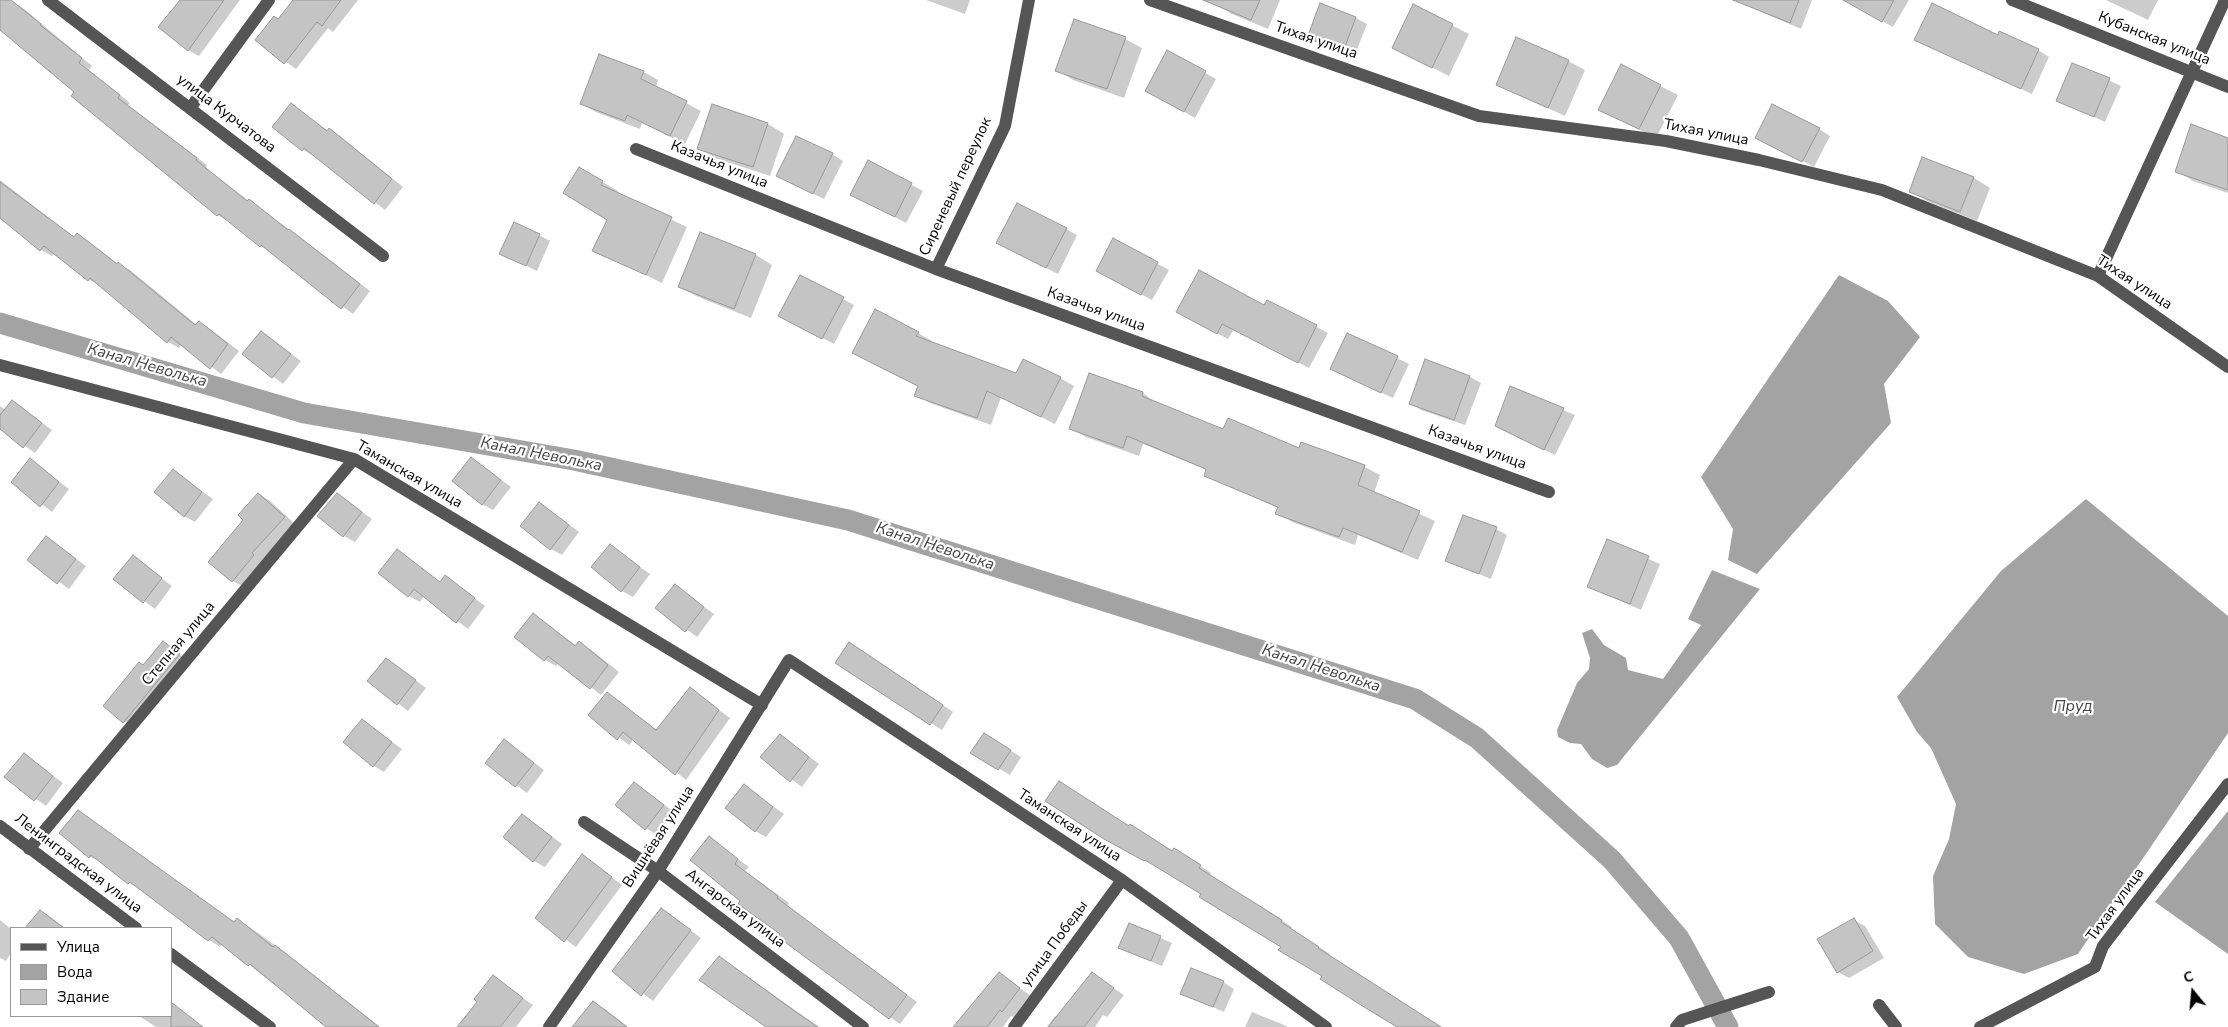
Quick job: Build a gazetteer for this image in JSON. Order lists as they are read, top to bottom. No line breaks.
{"streets":{"street":["Кубанская улица","Тихая улица","улица Курчатова","Казачья улица","Сиреневый переулок","Таманская улица","Степная улица","Вишнёвая улица","Ленинградская улица","Ангарская улица","улица Победы"]},"crossings":[["Казачья улица","Сиреневый переулок"],["Таманская улица","Степная улица"],["Таманская улица","Вишнёвая улица"],["Таманская улица","улица Победы"],["Степная улица","Ленинградская улица"],["Вишнёвая улица","Ангарская улица"]],"water":["Канал Неволька","Пруд"],"legend":["Улица","Вода","Здание"],"north":"top"}
